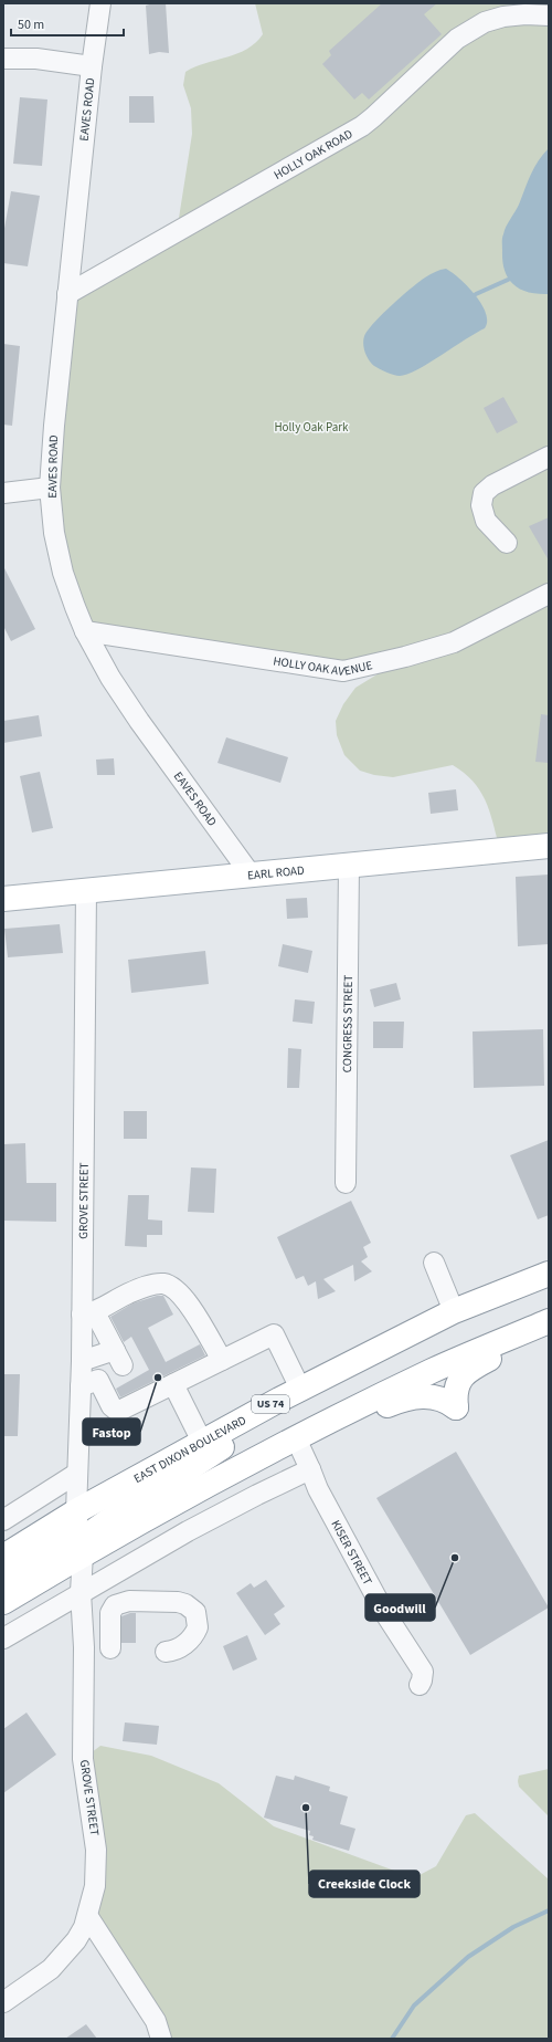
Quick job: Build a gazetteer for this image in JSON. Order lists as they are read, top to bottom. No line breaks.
{"streets":{"main road":["EARL ROAD","US 74","EAST DIXON BOULEVARD"],"street":["EAVES ROAD","HOLLY OAK ROAD","HOLLY OAK AVENUE","CONGRESS STREET","GROVE STREET","KISER STREET"]},"crossings":[["EAVES ROAD","HOLLY OAK ROAD"],["EAVES ROAD","HOLLY OAK AVENUE"],["EAVES ROAD","EARL ROAD"],["EARL ROAD","CONGRESS STREET"],["EARL ROAD","GROVE STREET"],["GROVE STREET","EAST DIXON BOULEVARD"]],"parks":["Holly Oak Park"],"places":["Fastop","Goodwill","Creekside Clock"],"scale_bar":"50 m"}
